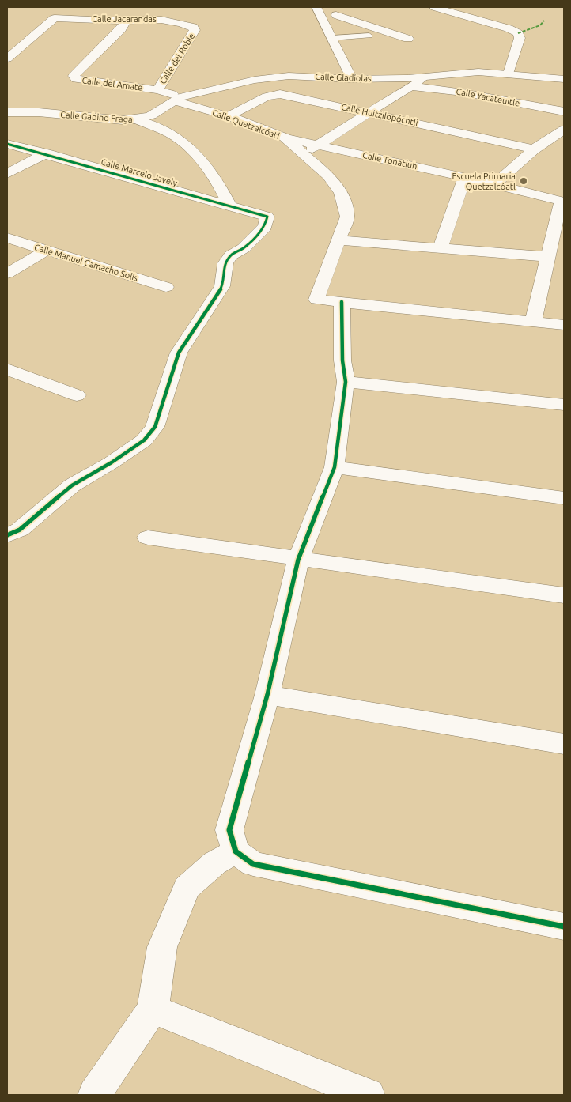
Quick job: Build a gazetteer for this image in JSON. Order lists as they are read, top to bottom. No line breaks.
{"streets":{"street":["Calle Jacarandas","Calle del Roble","Calle Gladiolas","Calle del Amate","Calle Yacateuitle","Calle Huitzilopóchtli","Calle Gabino Fraga","Calle Quetzalcóatl","Calle Tonatiuh","Calle Marcelo Javely","Calle Manuel Camacho Solís"]},"crossings":[["Calle Jacarandas","Calle del Roble"],["Calle Jacarandas","Calle del Amate"],["Calle del Roble","Calle del Amate"],["Calle Gladiolas","Calle del Amate"],["Calle Gladiolas","Calle Gabino Fraga"],["Calle Gladiolas","Calle Quetzalcóatl"],["Calle del Amate","Calle Gabino Fraga"],["Calle del Amate","Calle Quetzalcóatl"],["Calle Huitzilopóchtli","Calle Quetzalcóatl"],["Calle Gabino Fraga","Calle Quetzalcóatl"],["Calle Quetzalcóatl","Calle Tonatiuh"]],"places":["Escuela Primaria Quetzalcóatl"]}
